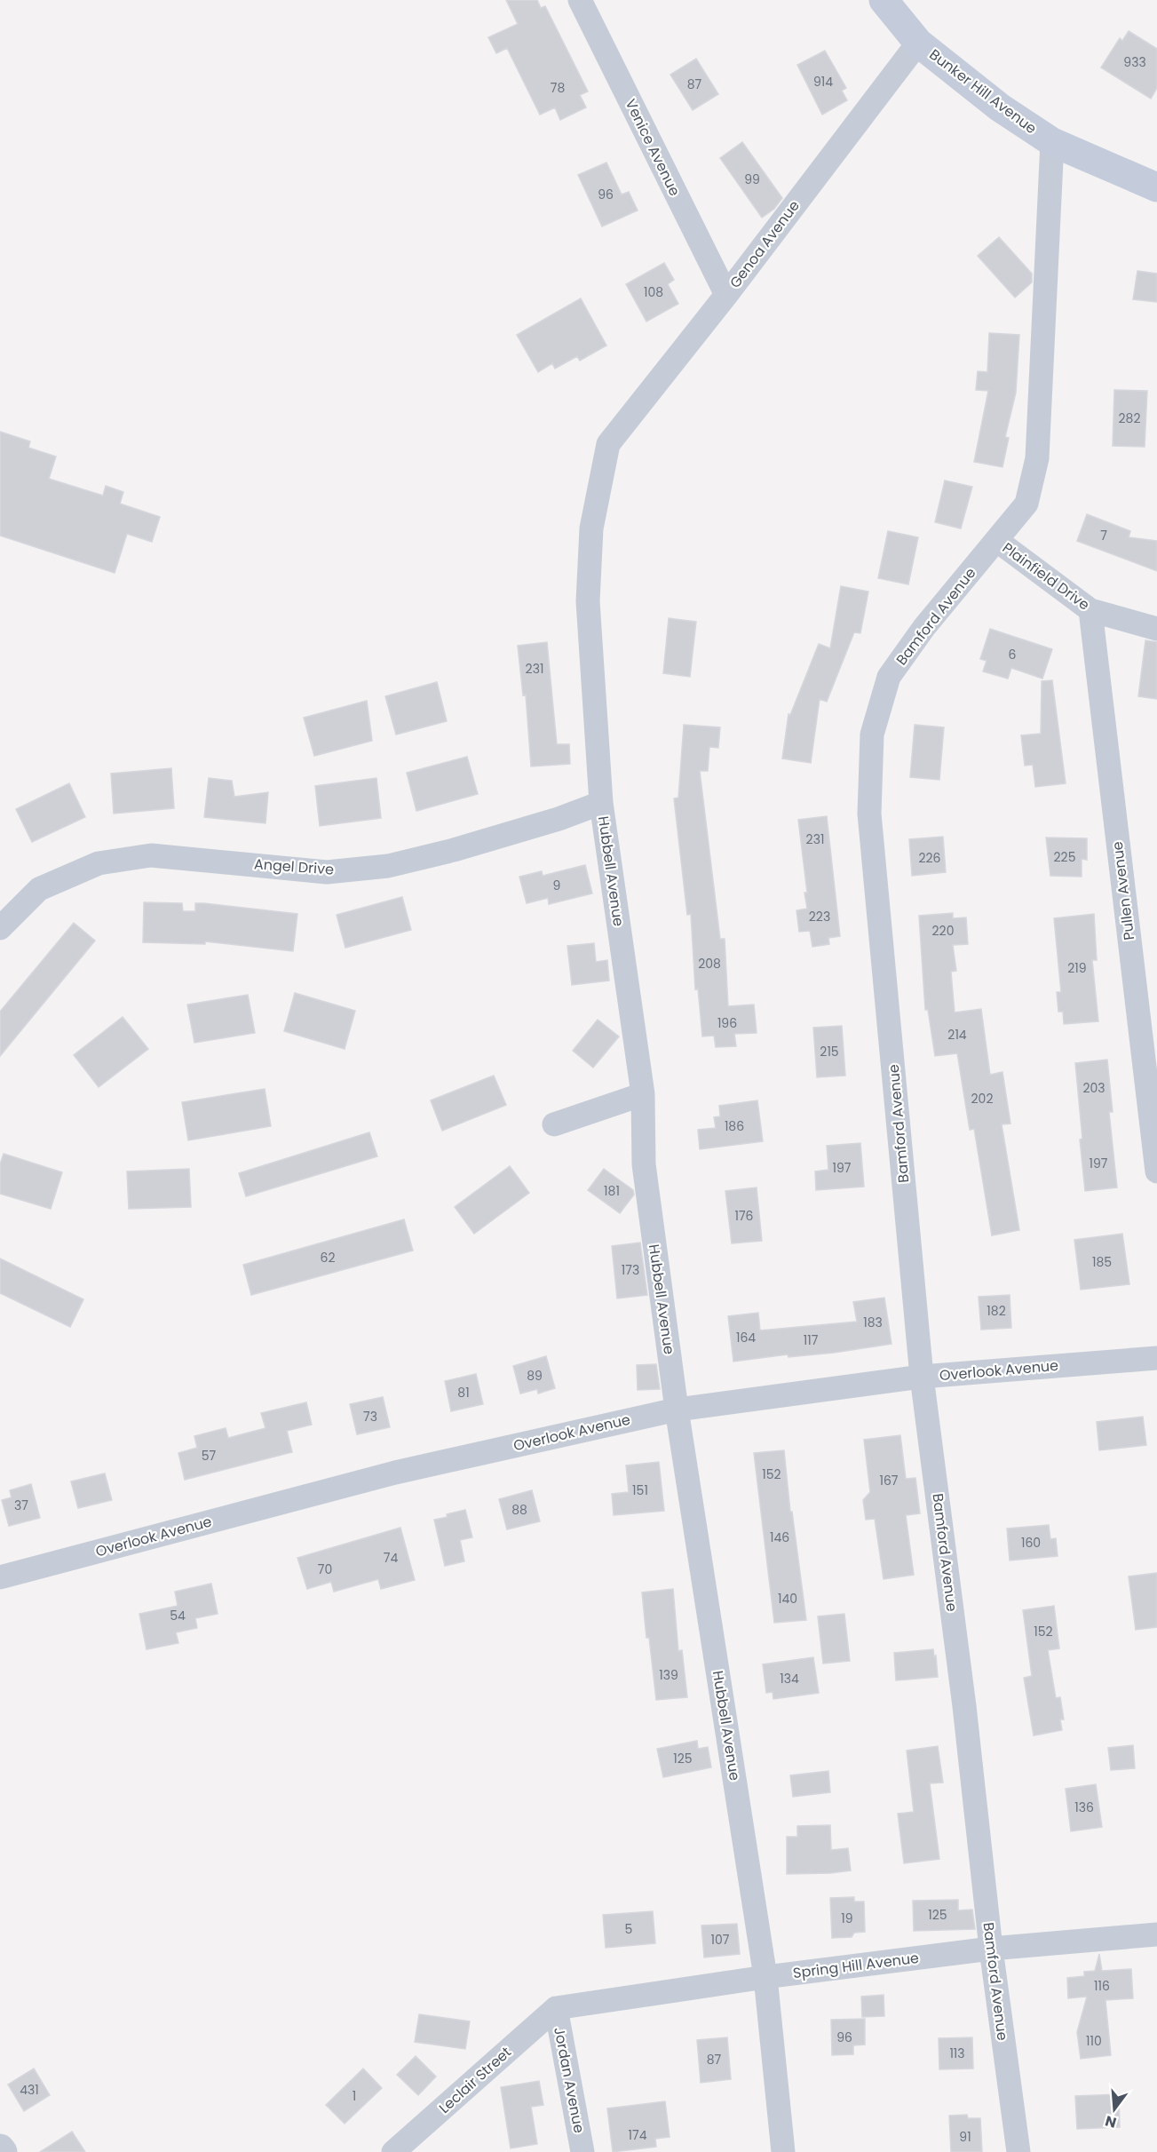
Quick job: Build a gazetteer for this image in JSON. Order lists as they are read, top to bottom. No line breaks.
{"streets":{"main road":["Bunker Hill Avenue"],"street":["Venice Avenue","Genoa Avenue","Plainfield Drive","Bamford Avenue","Angel Drive","Hubbell Avenue","Pullen Avenue","Overlook Avenue","Spring Hill Avenue","Leclair Street","Jordan Avenue"]},"crossings":[["Bunker Hill Avenue","Genoa Avenue"],["Bunker Hill Avenue","Bamford Avenue"],["Venice Avenue","Genoa Avenue"],["Genoa Avenue","Hubbell Avenue"],["Plainfield Drive","Bamford Avenue"],["Plainfield Drive","Pullen Avenue"],["Bamford Avenue","Overlook Avenue"],["Bamford Avenue","Spring Hill Avenue"],["Angel Drive","Hubbell Avenue"],["Hubbell Avenue","Overlook Avenue"],["Hubbell Avenue","Spring Hill Avenue"],["Spring Hill Avenue","Leclair Street"],["Spring Hill Avenue","Jordan Avenue"],["Leclair Street","Jordan Avenue"]],"house_numbers":["933","914","87","78","99","96","108","282","7","6","231","231","225","226","9","223","220","208","219","196","214","215","203","202","186","197","197","181","176","62","185","173","182","183","164","117","89","81","73","57","152","167","151","37","88","146","160","74","70","140","54","152","139","134","125","136","125","19","5","107","116","96","110","113","87","431","1","174","91"],"north":"bottom"}
